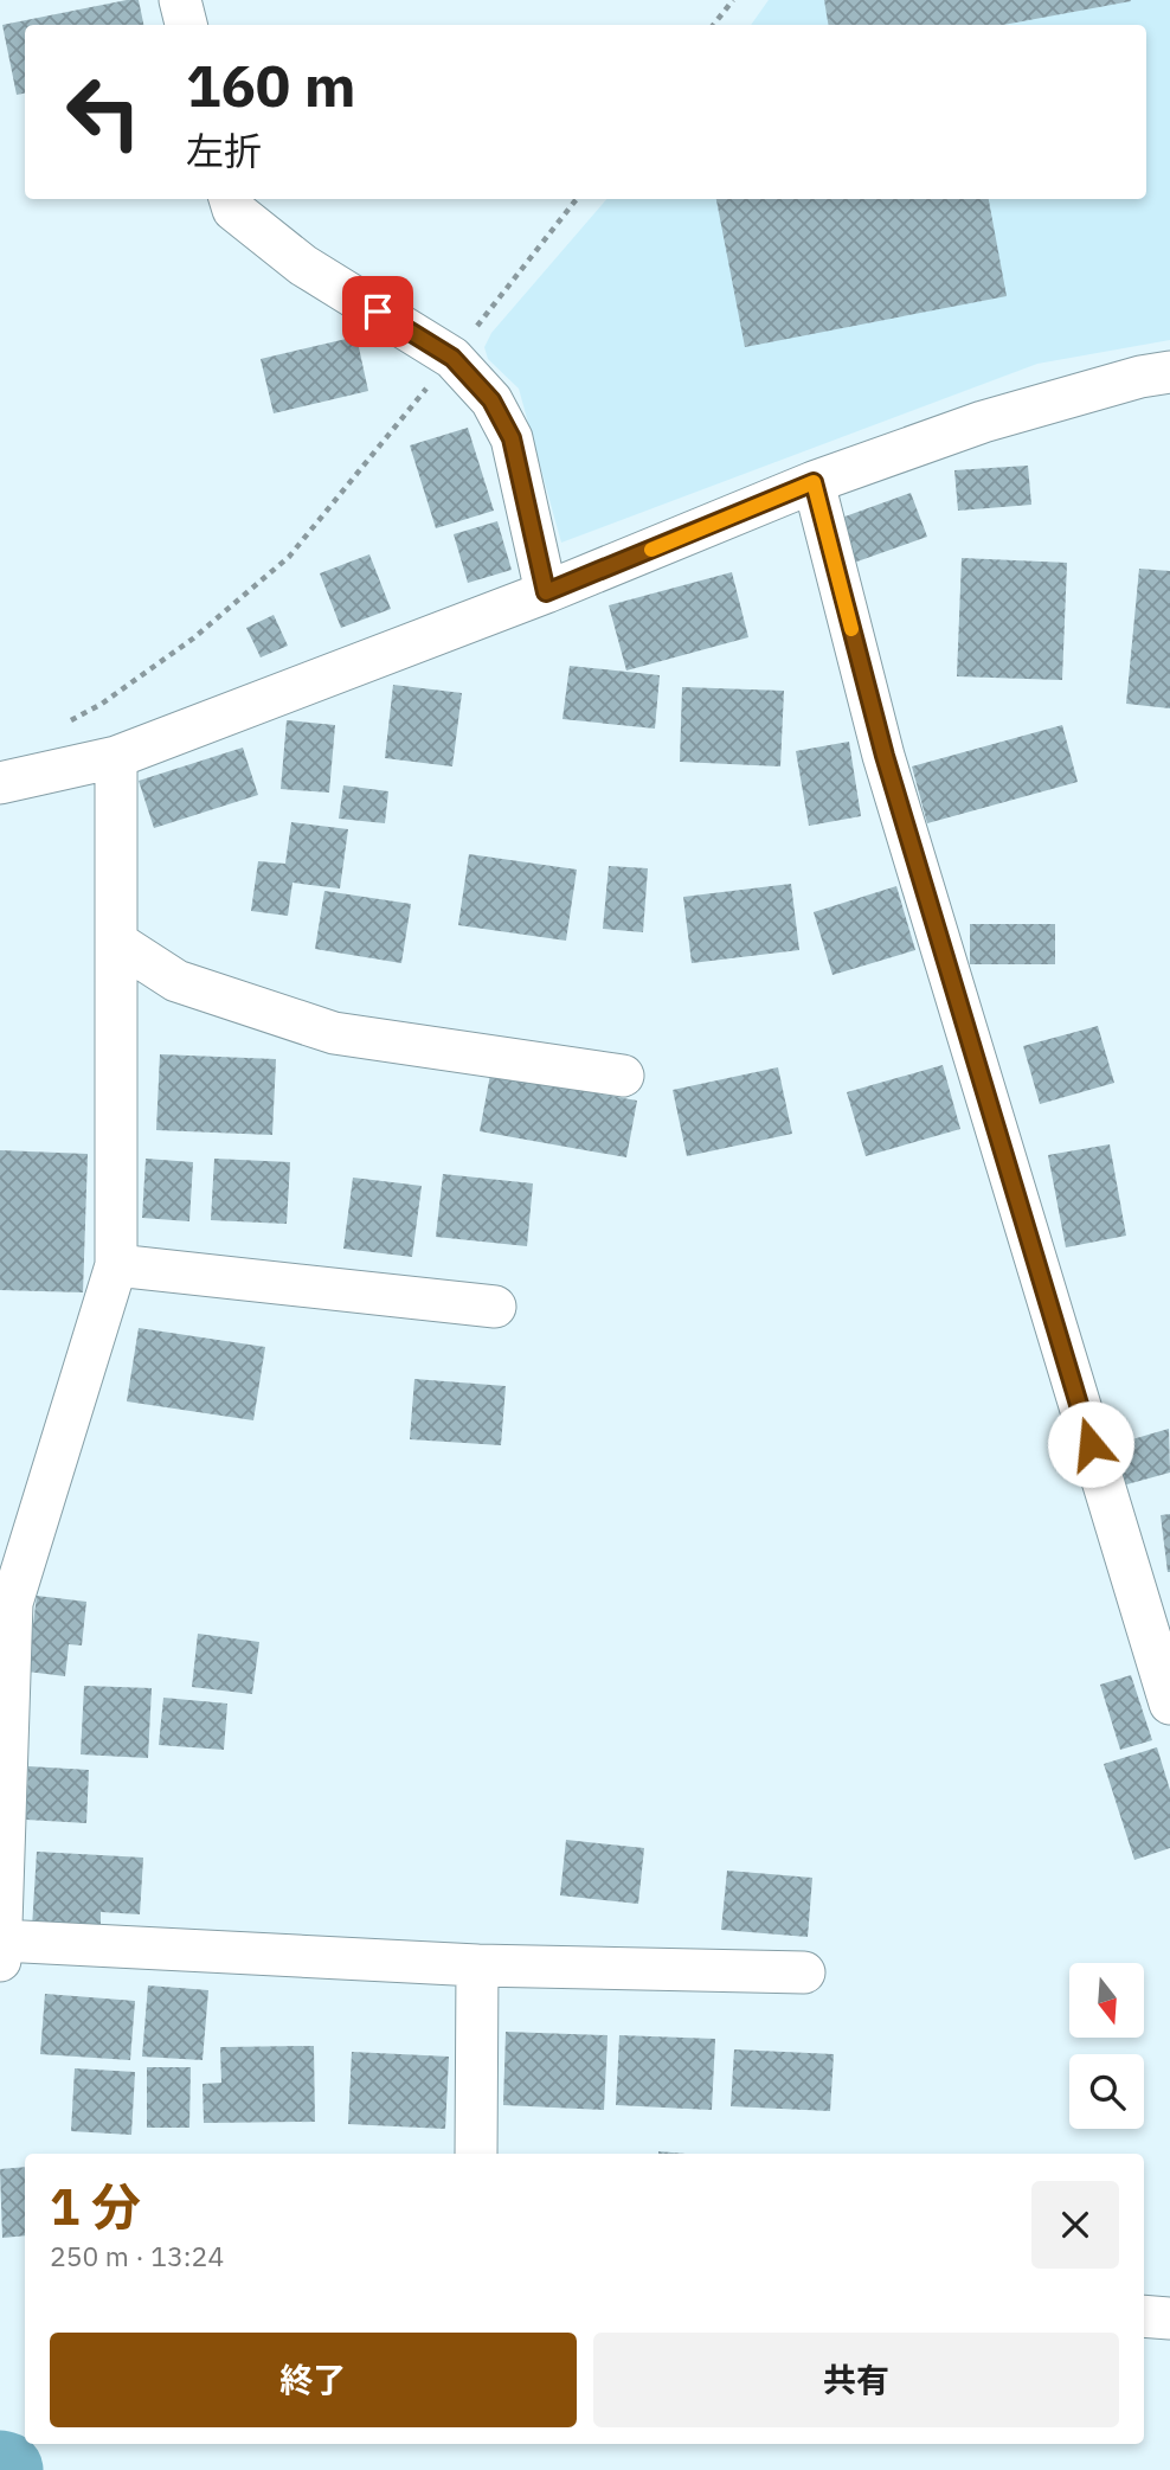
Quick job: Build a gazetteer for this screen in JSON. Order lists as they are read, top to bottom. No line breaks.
{"north":"bottom","page":{"turn":["160 m","左折"],"heading":["1 分","250 m · 13:24"],"buttons":["終了","共有"]}}
